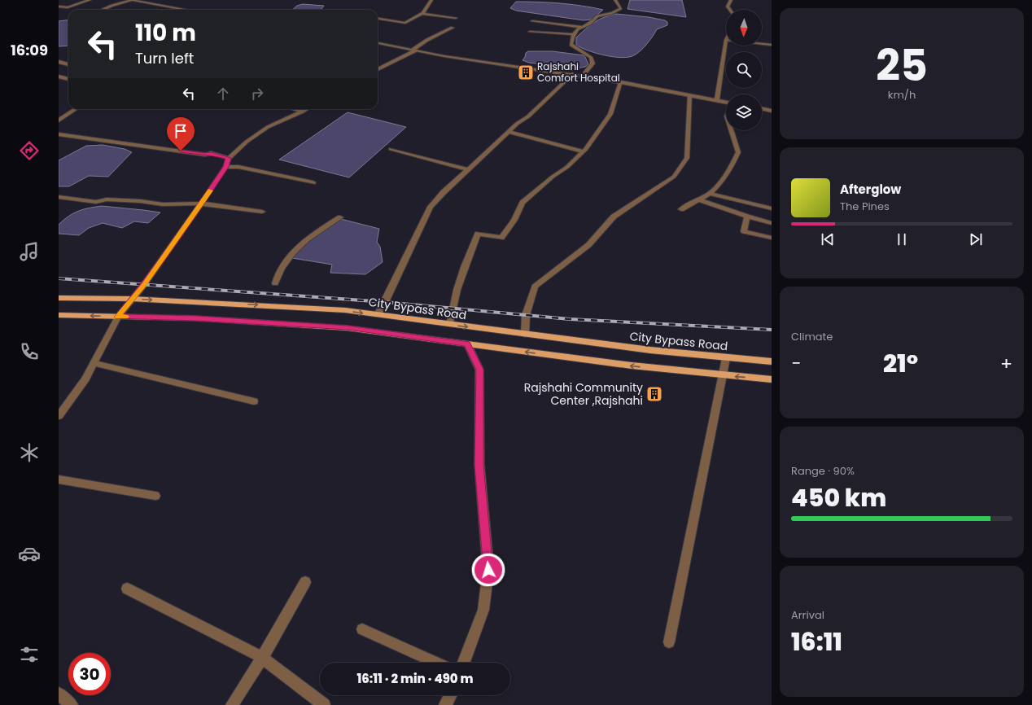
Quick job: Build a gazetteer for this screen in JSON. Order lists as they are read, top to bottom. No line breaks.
{"streets":{"main road":["City Bypass Road"]},"places":{"building":["Rajshahi Comfort Hospital","Rajshahi Community Center ,Rajshahi"]},"north":"bottom","page":{"tabs":"16:09","tile":[["25","km/h"],"Climate",["Range · 90%","450 km"],["Arrival","16:11"]],"turn":["110 m","Turn left"],"song":["Afterglow","The Pines"],"heat":["−","21°","+"],"limit":"30","trip":"16:11 · 2 min · 490 m"}}
